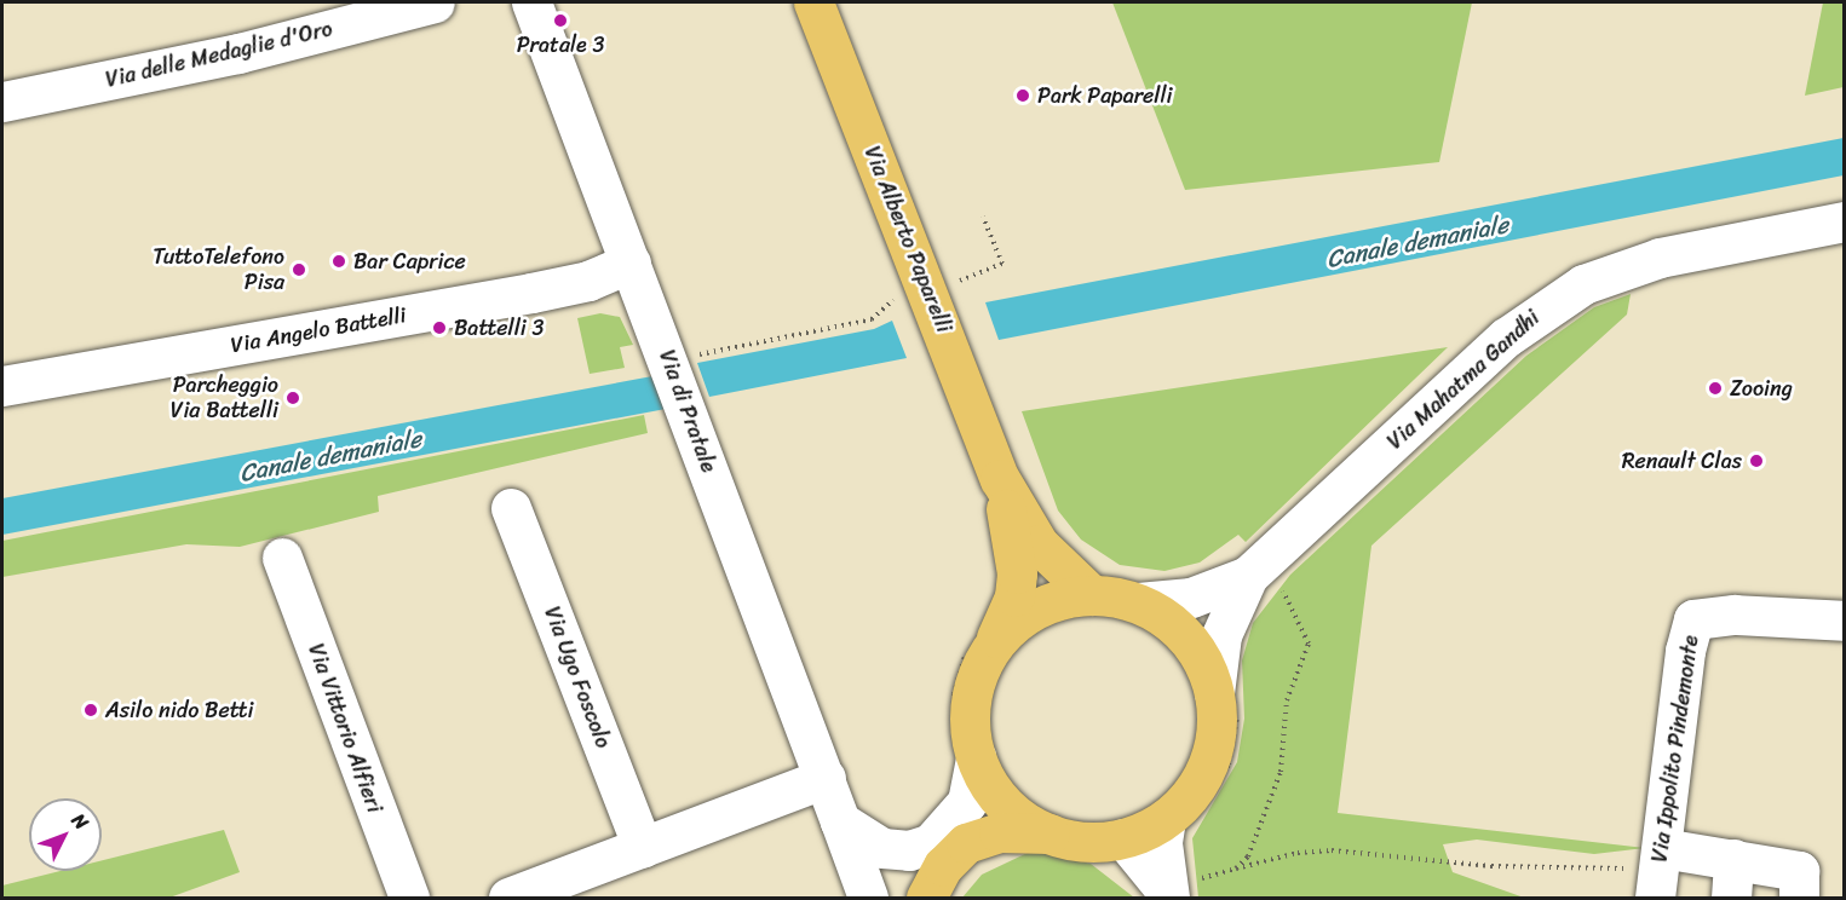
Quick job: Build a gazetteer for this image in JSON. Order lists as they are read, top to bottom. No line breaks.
{"streets":{"main road":["Via Alberto Paparelli"],"street":["Via delle Medaglie d'Oro","Via Angelo Battelli","Via Mahatma Gandhi","Via di Pratale","Via Ugo Foscolo","Via Vittorio Alfieri","Via Ippolito Pindemonte"]},"crossings":[["Via Alberto Paparelli","Via Mahatma Gandhi"],["Via Angelo Battelli","Via di Pratale"]],"water":["Canale demaniale"],"places":["Pratale 3","Park Paparelli","Bar Caprice","TuttoTelefono Pisa","Battelli 3","Zooing","Parcheggio Via Battelli","Renault Clas","Asilo nido Betti"],"north":"top right"}
